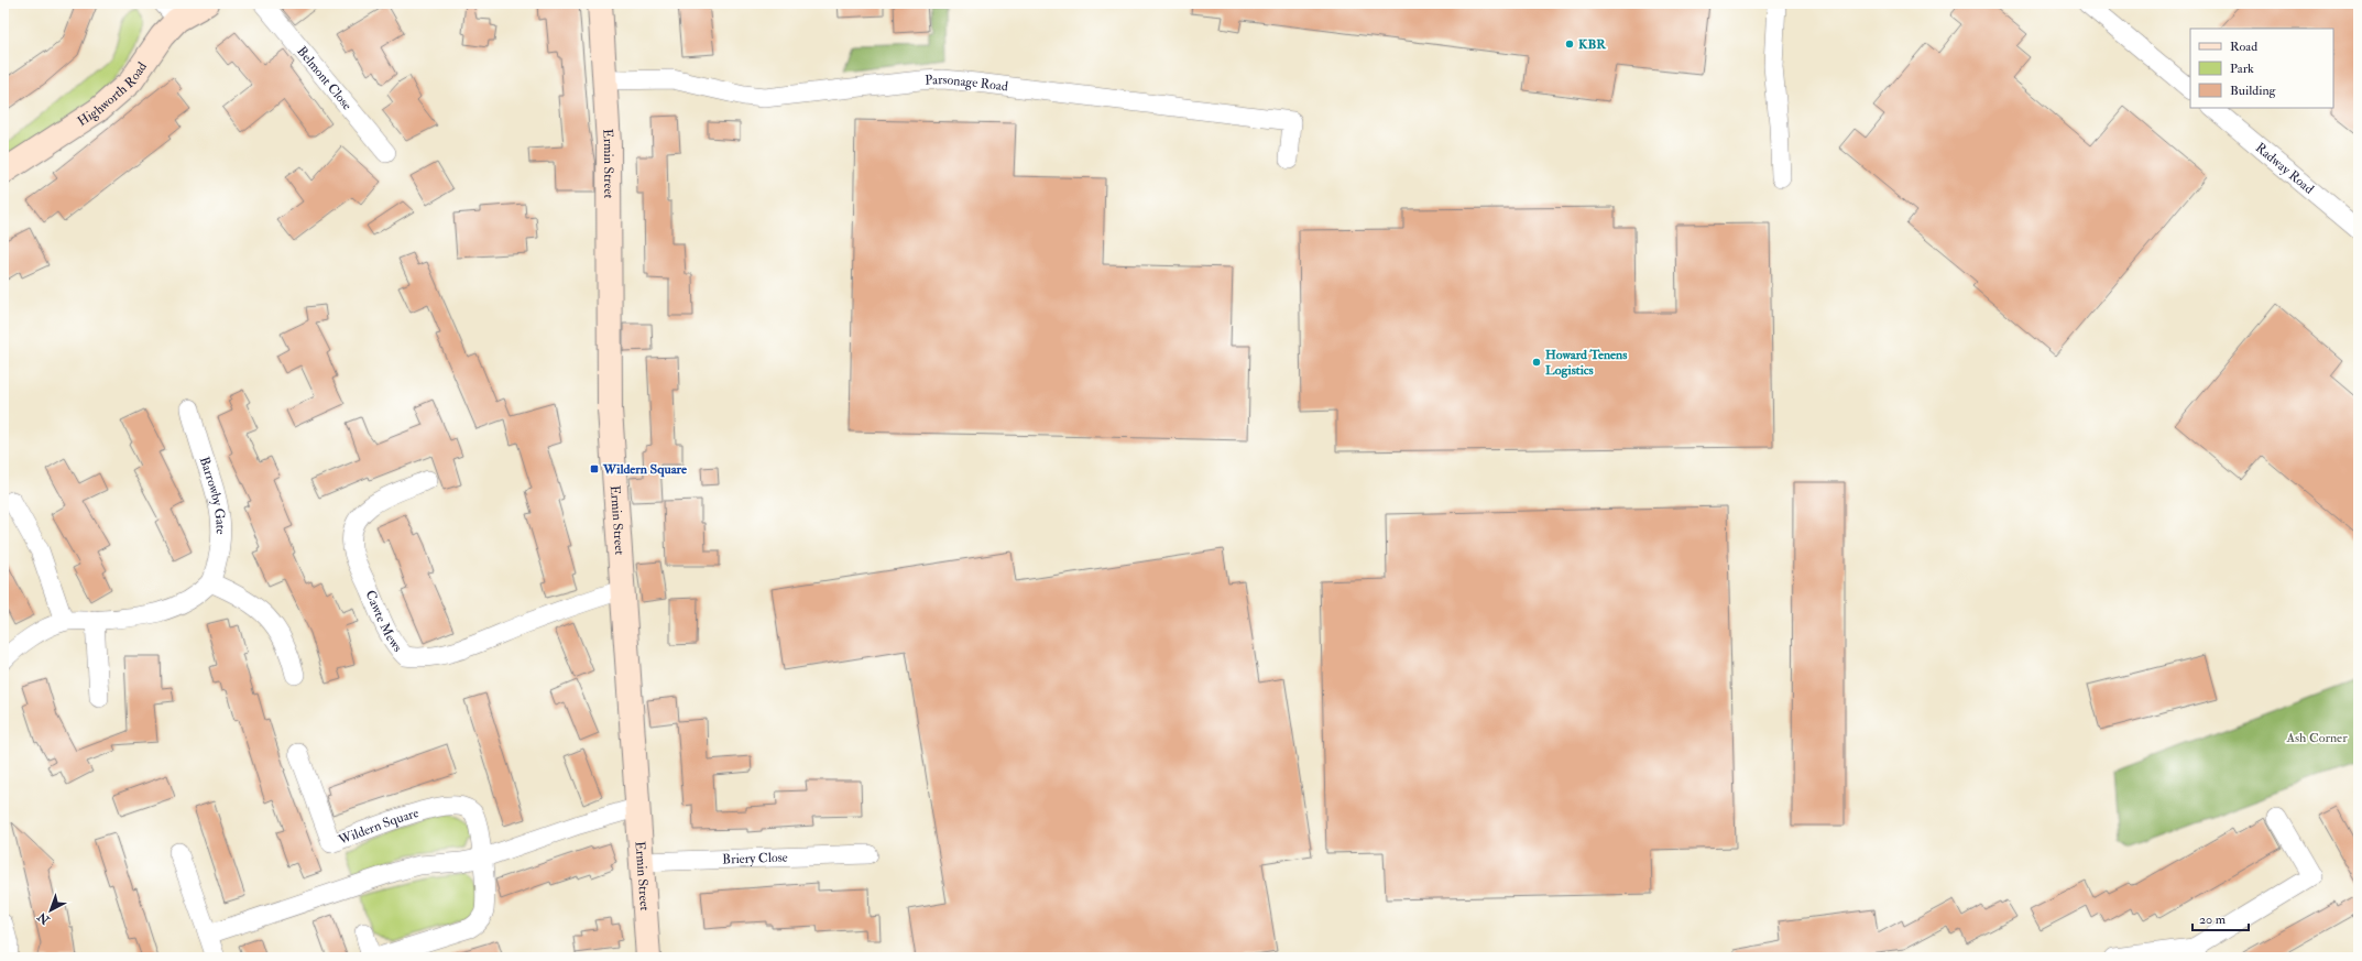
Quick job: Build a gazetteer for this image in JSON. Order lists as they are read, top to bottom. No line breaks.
{"streets":{"main road":["Highworth Road","Ermin Street"],"street":["Belmont Close","Parsonage Road","Radway Road","Barrowby Gate","Cawte Mews","Wildern Square","Briery Close"]},"crossings":[["Parsonage Road","Ermin Street"],["Ermin Street","Cawte Mews"],["Ermin Street","Briery Close"]],"parks":["Ash Corner"],"places":{"other":["KBR","Howard Tenens Logistics"],"transit":["Wildern Square"]},"legend":["Road","Park","Building"],"scale_bar":"20 m","north":"bottom left"}
